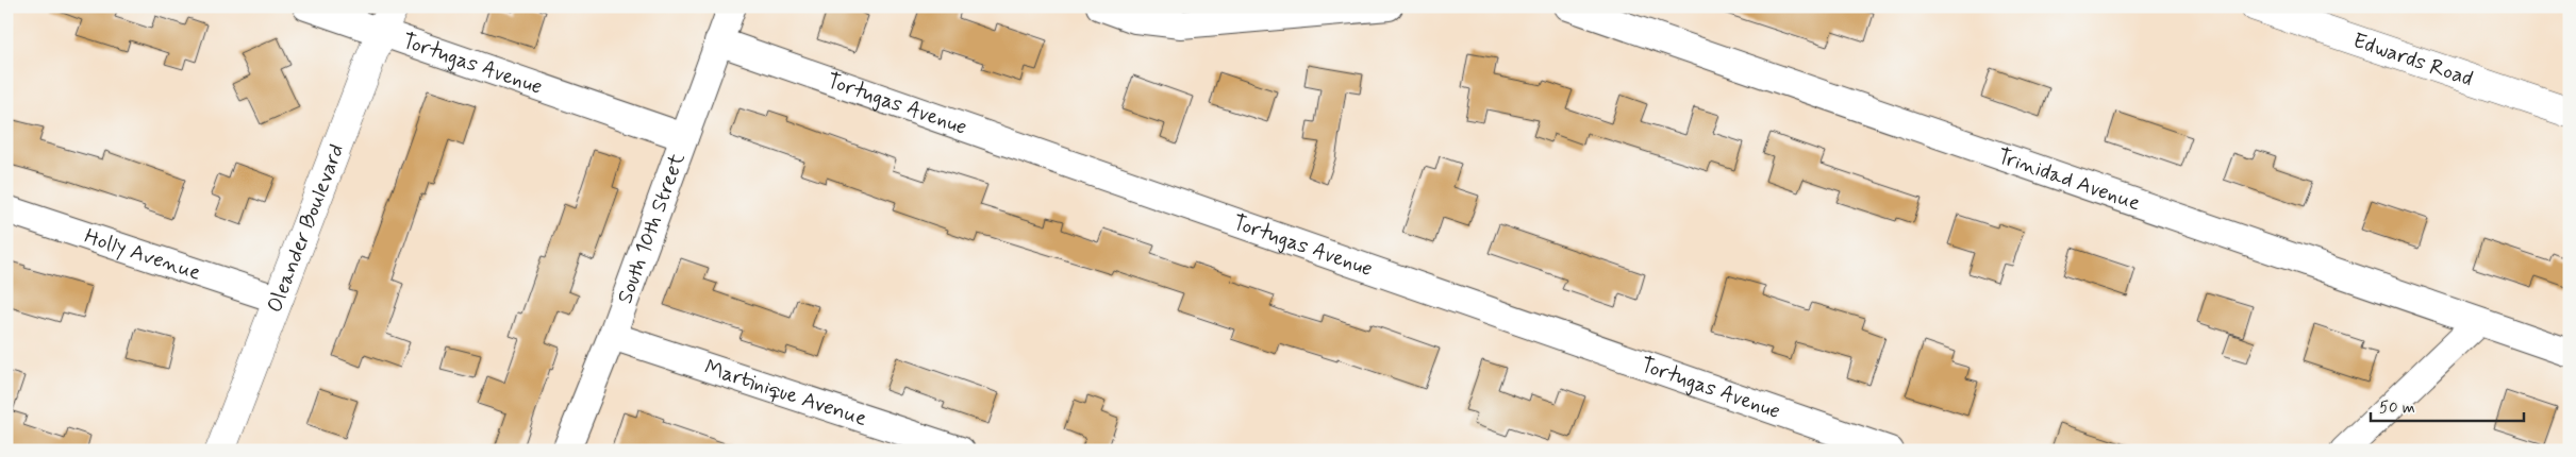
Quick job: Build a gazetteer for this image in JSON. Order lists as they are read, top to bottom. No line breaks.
{"streets":{"main road":["Edwards Road","Oleander Boulevard"],"street":["Tortugas Avenue","Trinidad Avenue","South 10th Street","Holly Avenue","Martinique Avenue"]},"crossings":[["Tortugas Avenue","Oleander Boulevard"],["Tortugas Avenue","South 10th Street"],["Oleander Boulevard","Holly Avenue"],["South 10th Street","Martinique Avenue"]],"scale_bar":"50 m"}
